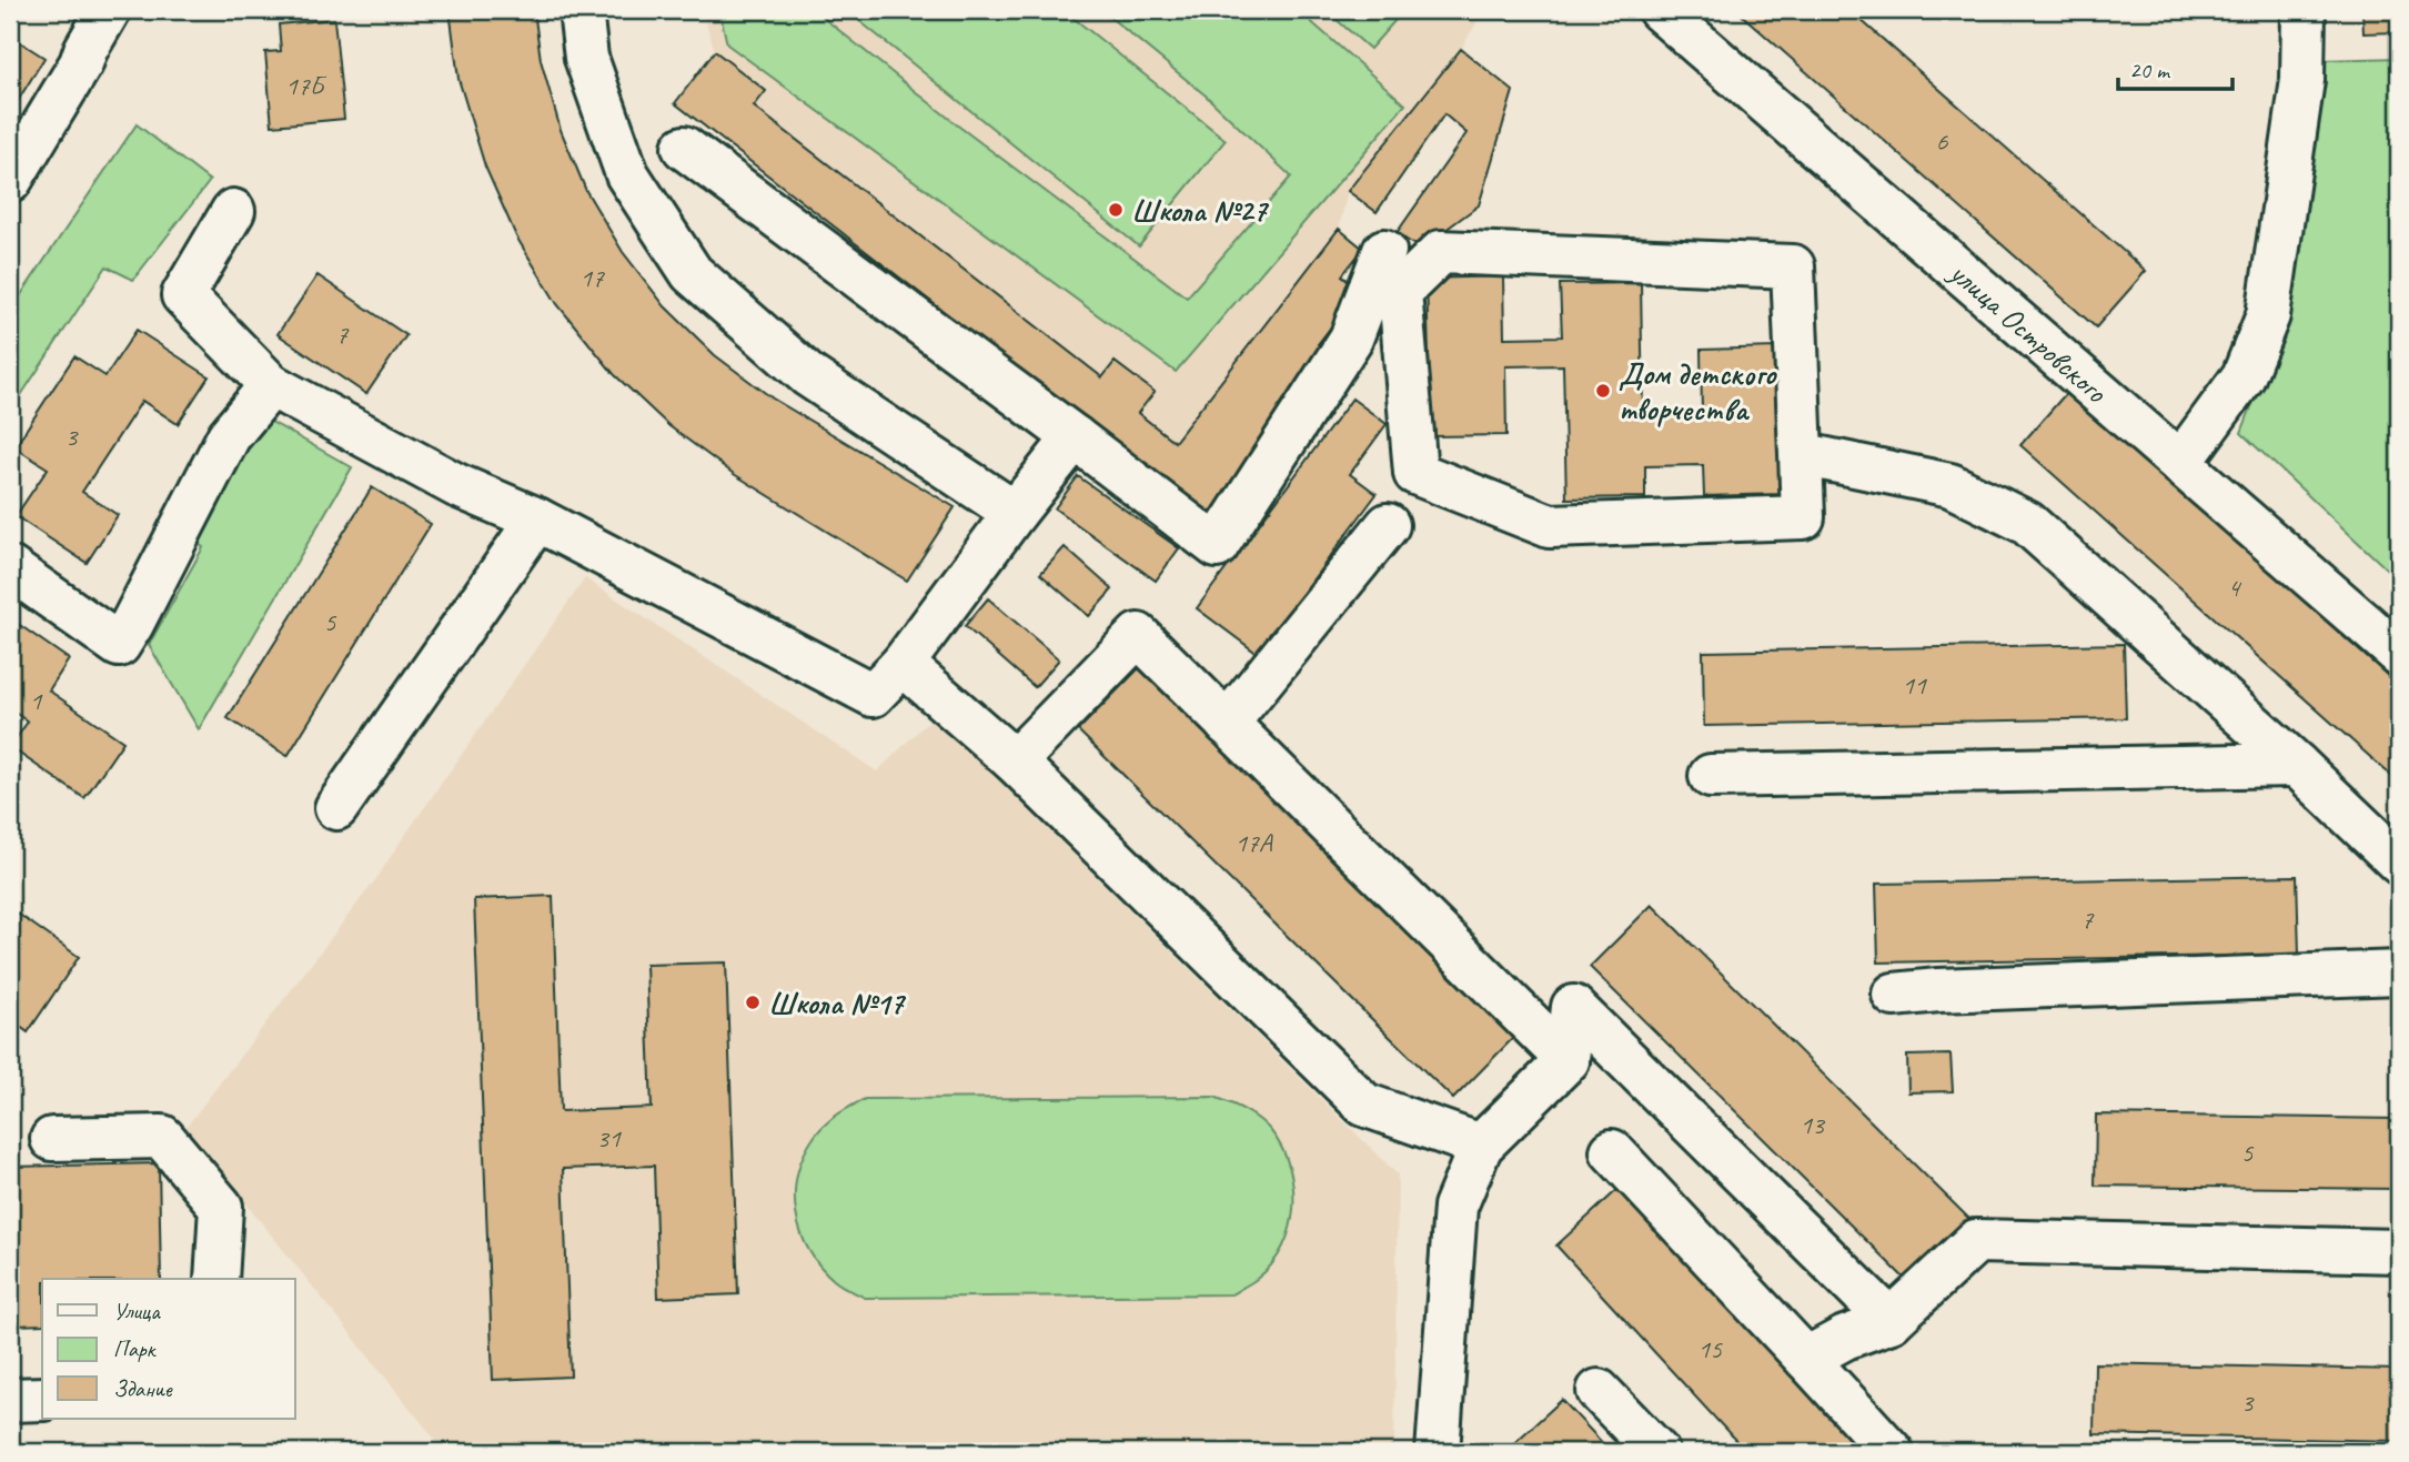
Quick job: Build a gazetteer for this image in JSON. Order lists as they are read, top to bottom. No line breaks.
{"streets":{"street":["улица Островского"]},"places":["Школа №27","Дом детского творчества","Школа №17"],"house_numbers":["17Б","6","17","7","3","4","5","11","1","17А","7","13","31","5","15","3"],"legend":["Улица","Парк","Здание"],"scale_bar":"20 m"}
